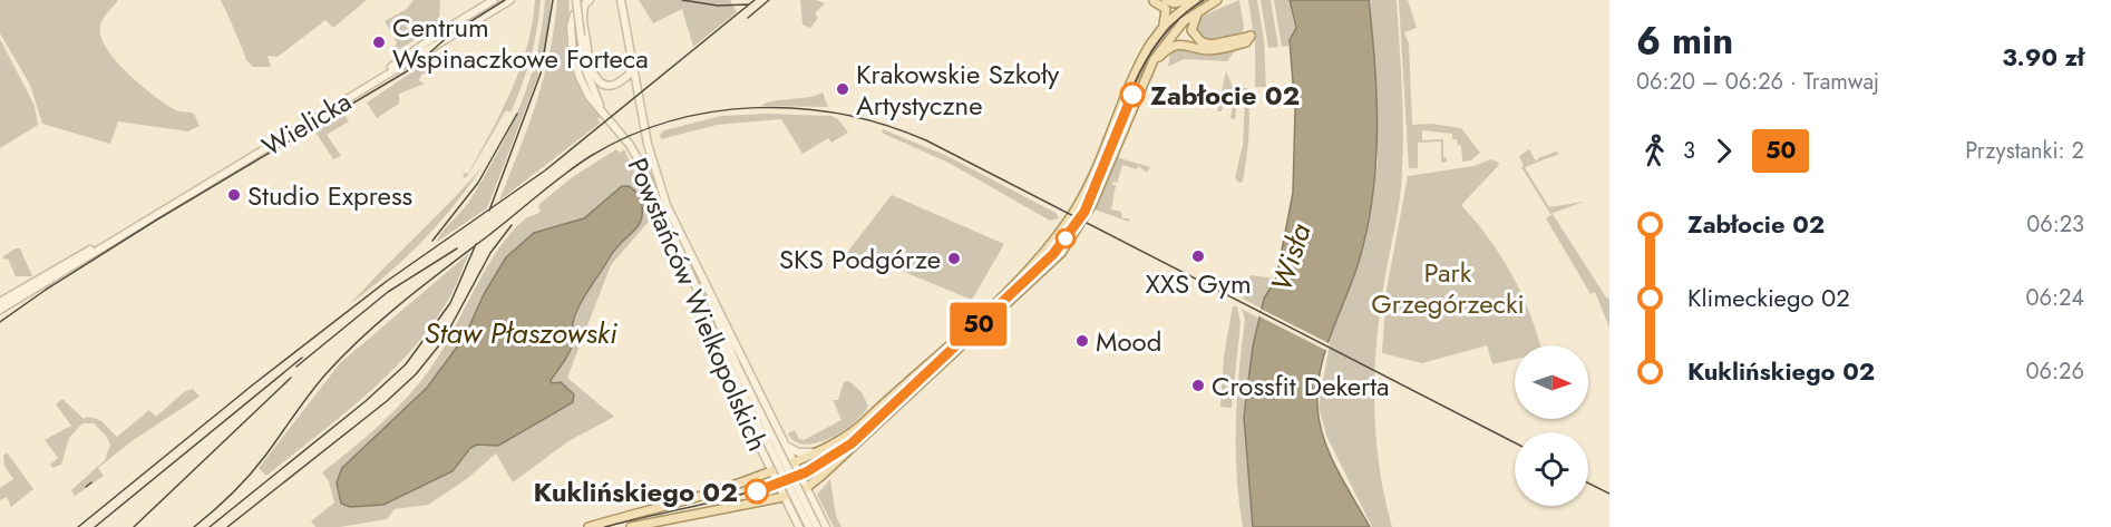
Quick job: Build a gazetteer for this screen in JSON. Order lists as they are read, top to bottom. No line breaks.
{"streets":{"main road":["Wielicka","Powstańców Wielkopolskich"]},"water":["Wisła","Staw Płaszowski"],"parks":["Park Grzegórzecki"],"places":["Centrum Wspinaczkowe Forteca","Krakowskie Szkoły Artystyczne","Zabłocie 02","Studio Express","XXS Gym","SKS Podgórze","Mood","Crossfit Dekerta","Kuklińskiego 02"],"lines":["tram line 50"],"north":"right","page":{"on_map":"50","heading":["6 min","06:20 – 06:26 · Tramwaj","3.90 zł"],"legs":["3","50","Przystanki: 2"],"list":[{"name":"Zabłocie 02","value":"06:23"},{"name":"Klimeckiego 02","value":"06:24"},{"name":"Kuklińskiego 02","value":"06:26"}]}}
